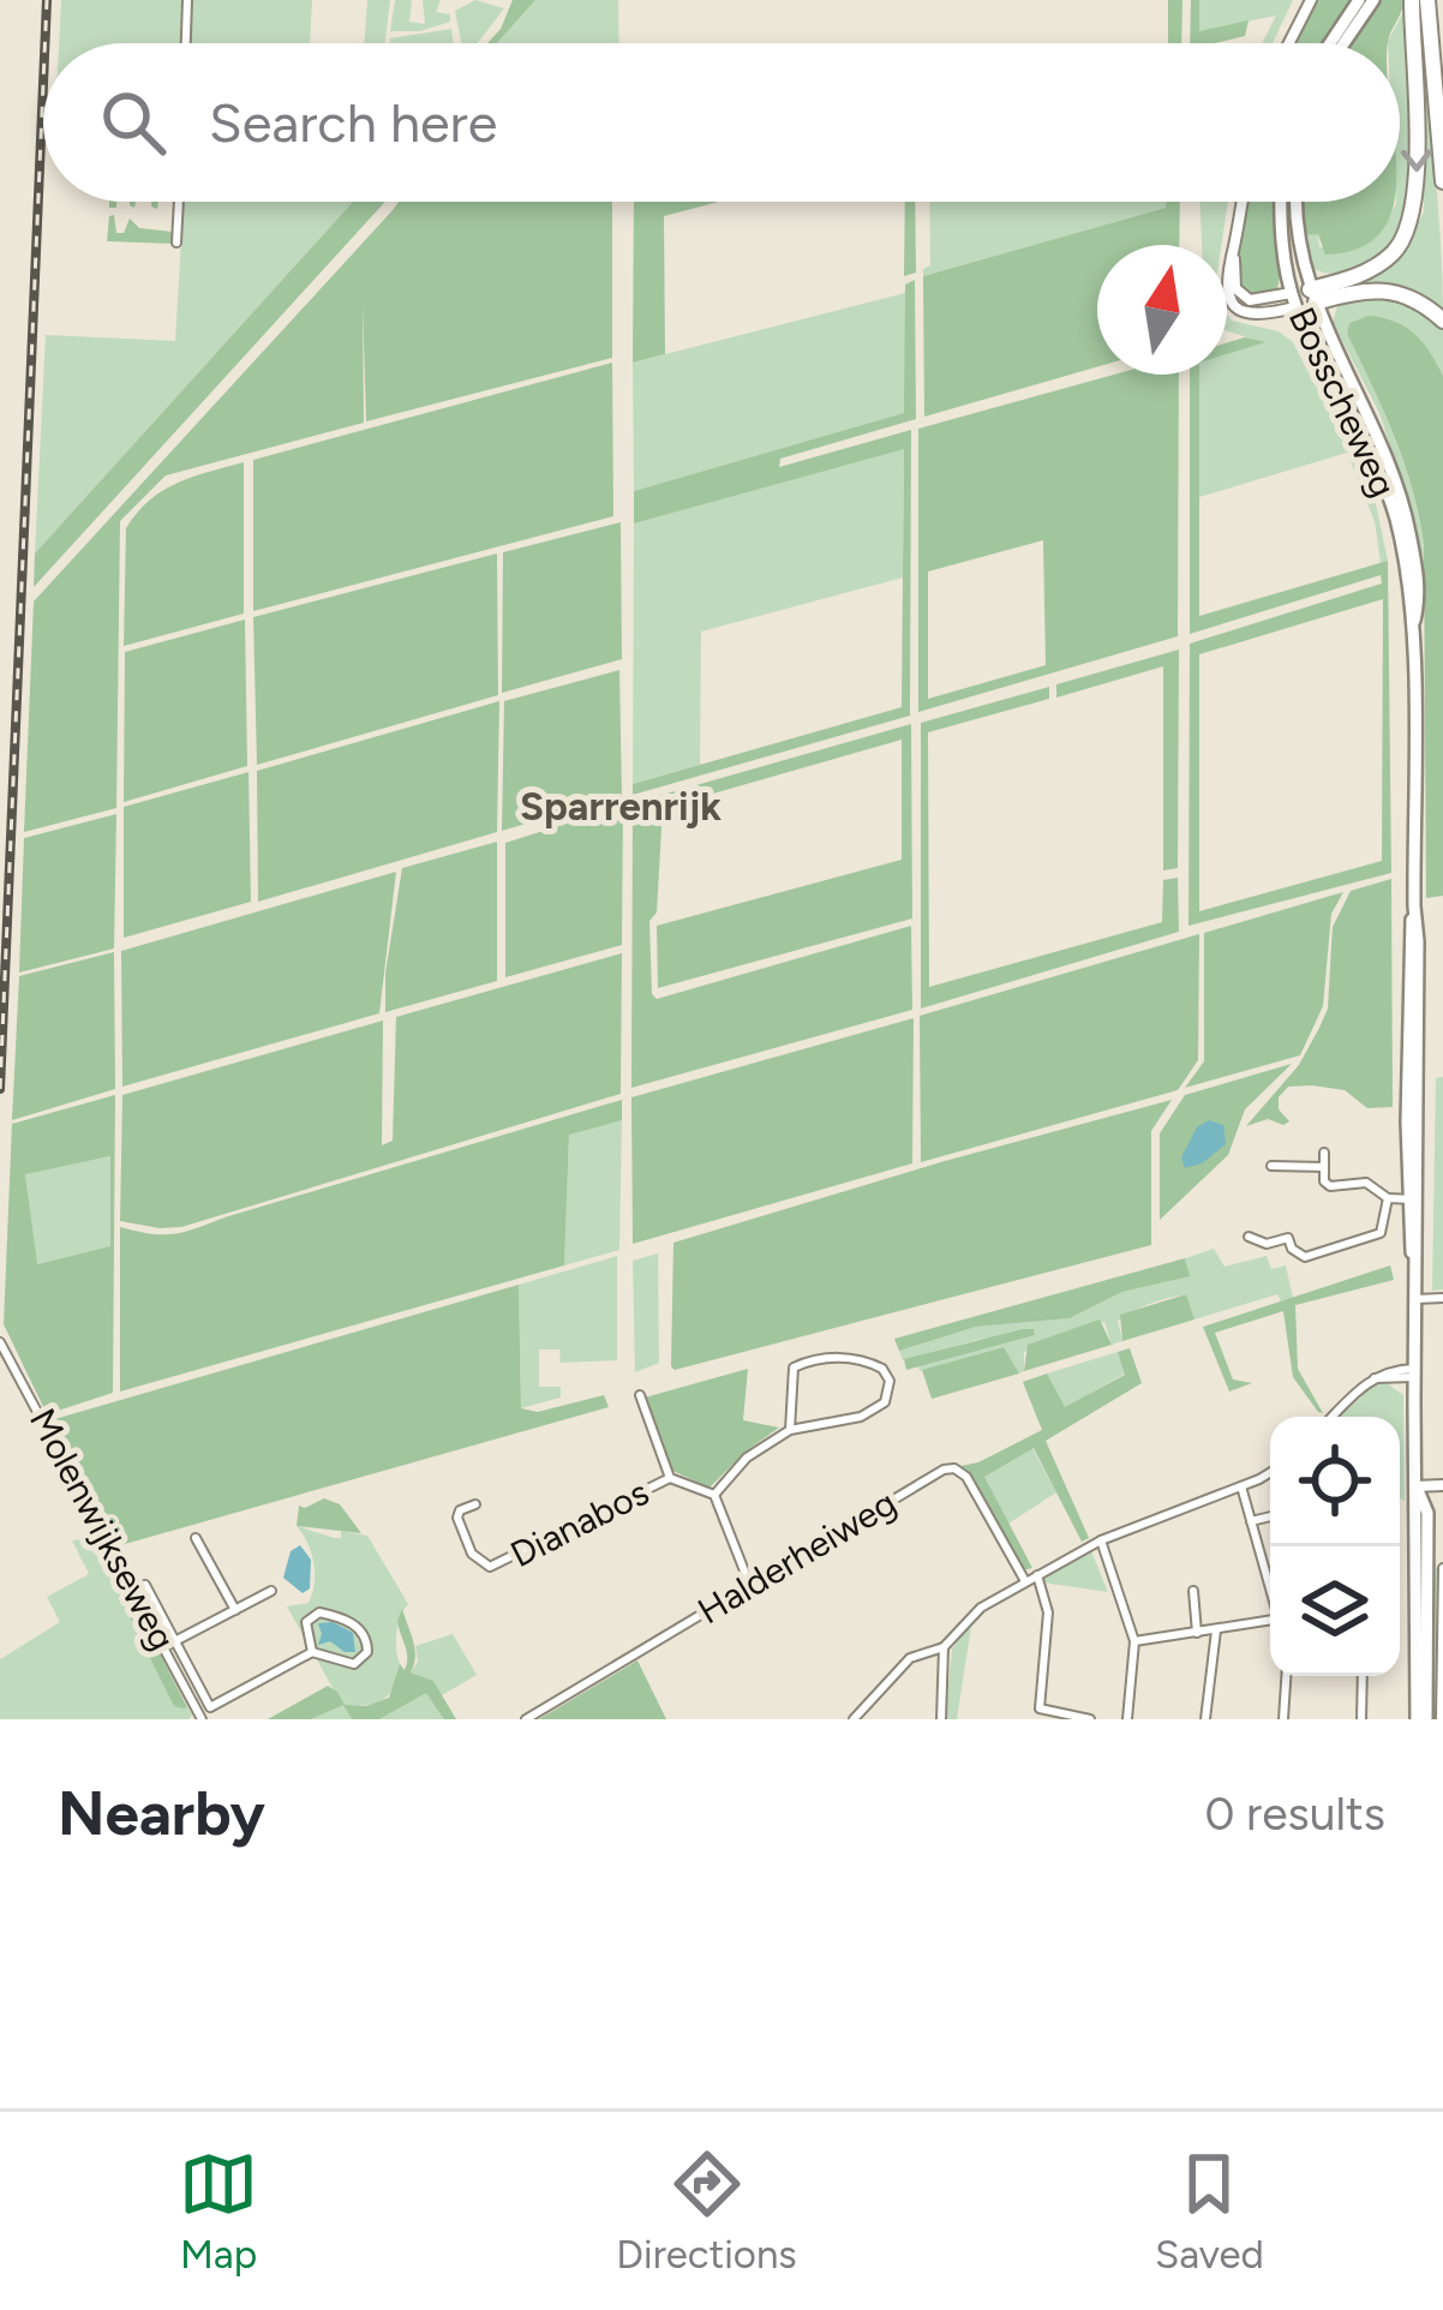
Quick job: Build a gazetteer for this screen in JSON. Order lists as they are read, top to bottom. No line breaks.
{"streets":{"main road":["Bosscheweg"],"street":["Dianabos","Molenwijkseweg","Halderheiweg"]},"districts":["Sparrenrijk"],"north":"top","page":{"search":"Search here","heading":["Nearby","0 results"],"nav":["Map","Directions","Saved"]}}
